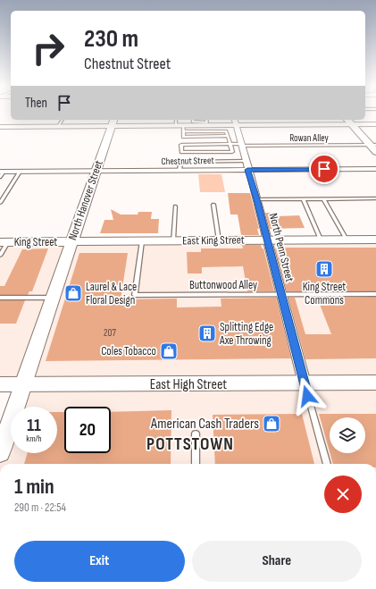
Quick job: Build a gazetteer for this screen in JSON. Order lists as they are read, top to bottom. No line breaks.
{"streets":{"main road":["North Hanover Street","East King Street","King Street","East High Street"],"street":["Chestnut Street","North Penn Street"],"lane":["Rowan Alley","Buttonwood Alley"]},"crossings":[["Rowan Alley","North Penn Street"],["Chestnut Street","North Hanover Street"],["Chestnut Street","North Penn Street"],["North Hanover Street","East King Street"],["North Hanover Street","King Street"],["North Hanover Street","East High Street"],["East King Street","King Street"],["East King Street","North Penn Street"],["East King Street","Buttonwood Alley"],["North Penn Street","Buttonwood Alley"],["North Penn Street","East High Street"]],"districts":["POTTSTOWN"],"places":{"building":["King Street Commons","Splitting Edge Axe Throwing"],"shop":["Laurel & Lace Floral Design","Coles Tobacco","American Cash Traders"]},"house_numbers":["207"],"page":{"turn":["230 m","Chestnut Street"],"then":"Then","speed":"11 km/h","limit":"20","heading":["1 min","290 m · 22:54"],"buttons":["Exit","Share"]}}
